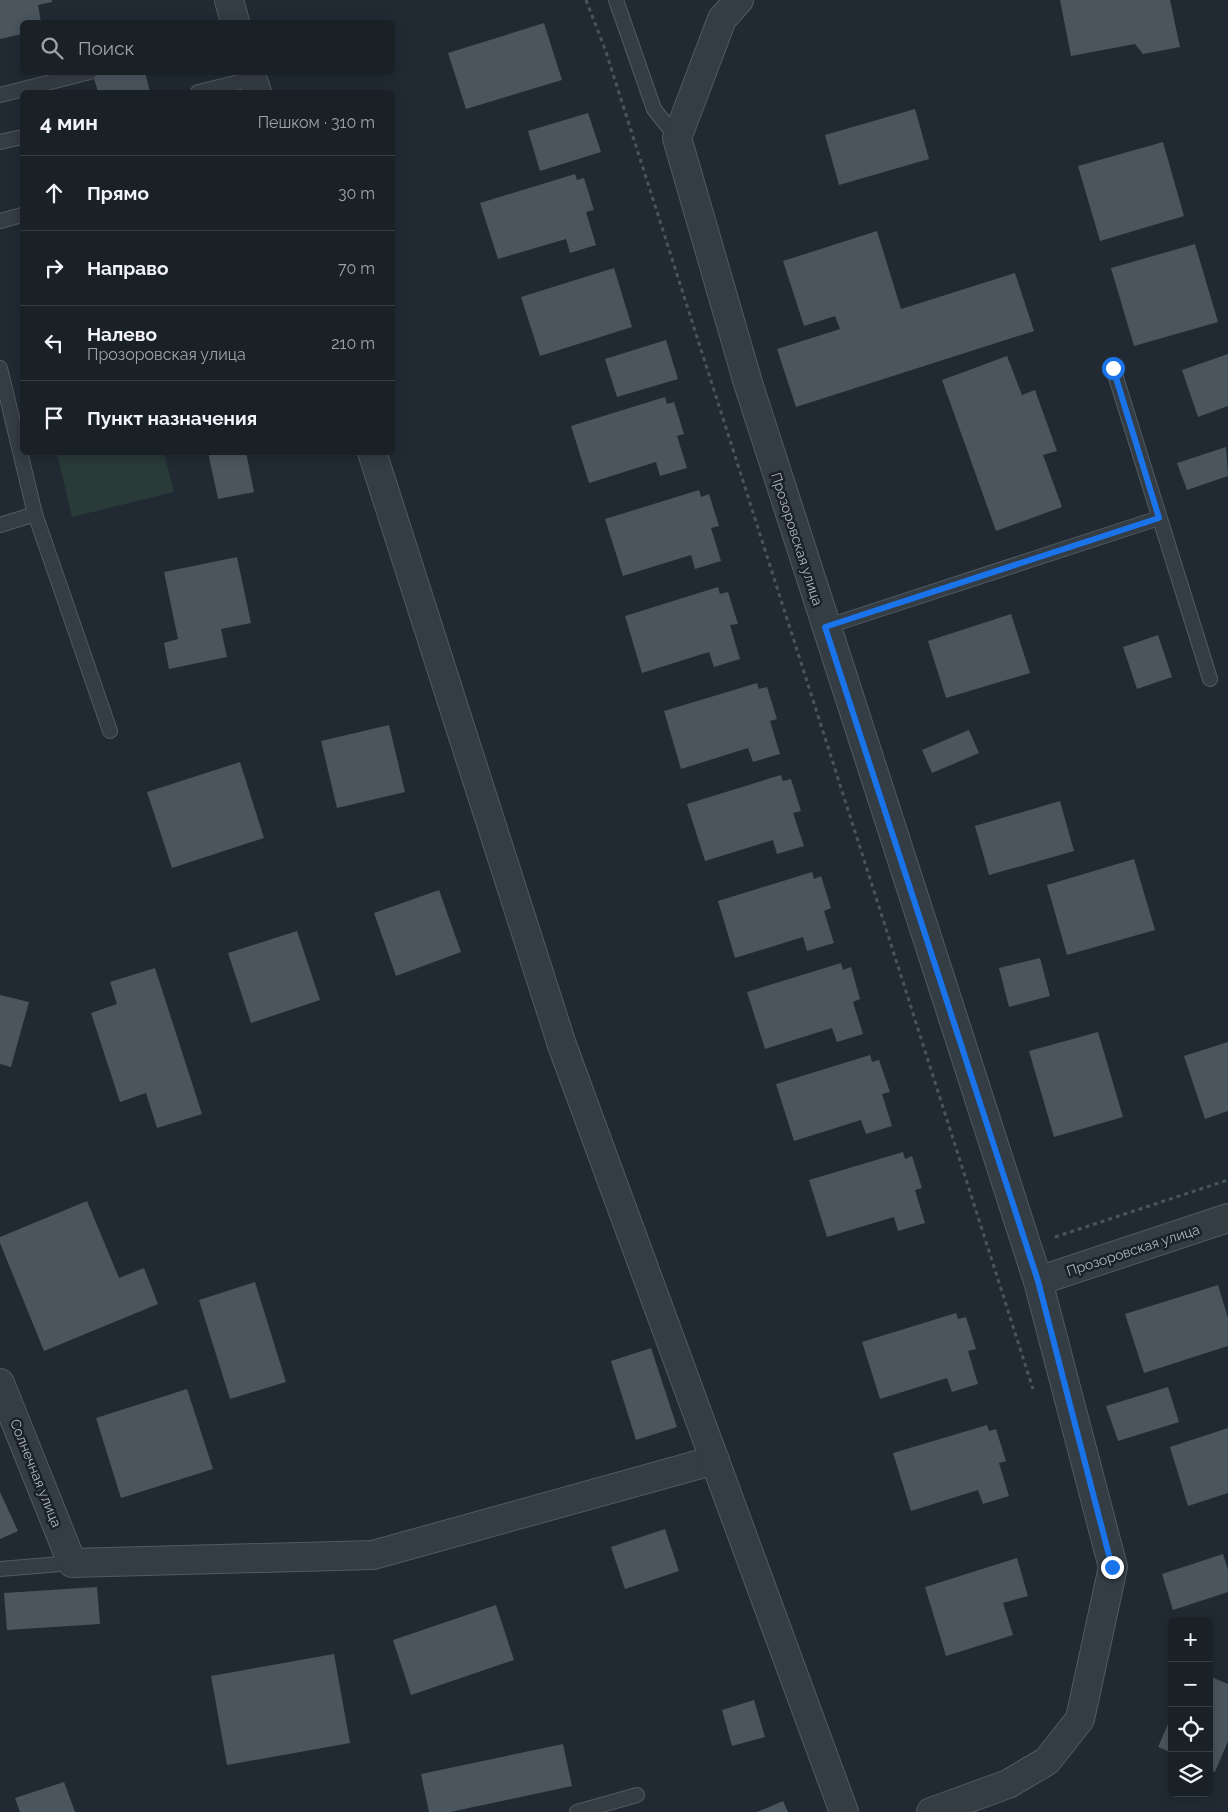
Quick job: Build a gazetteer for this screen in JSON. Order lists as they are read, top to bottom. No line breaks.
{"streets":{"street":["Прозоровская улица","Солнечная улица"]},"page":{"search":"Поиск","heading":["4 мин","Пешком · 310 m"],"list":[["Прямо","30 m"],["Направо","70 m"],["Налево","Прозоровская улица","210 m"],"Пункт назначения"],"map_buttons":["+","−"]}}
